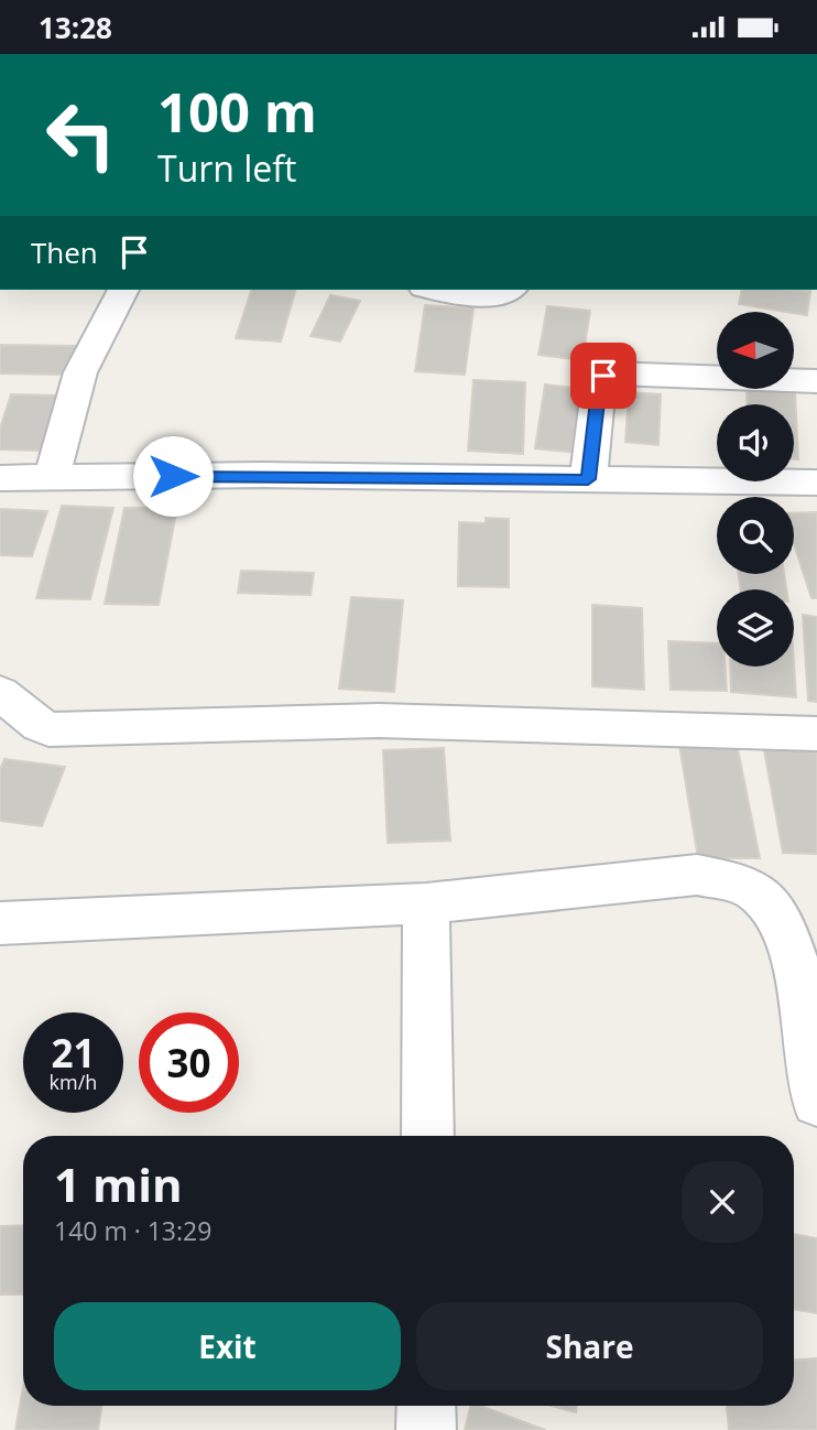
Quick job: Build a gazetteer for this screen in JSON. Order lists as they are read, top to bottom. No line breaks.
{"north":"left","page":{"status":"13:28","turn":["100 m","Turn left"],"then":"Then","speed":"21 km/h","limit":"30","heading":["1 min","140 m · 13:29"],"buttons":["Exit","Share"]}}
